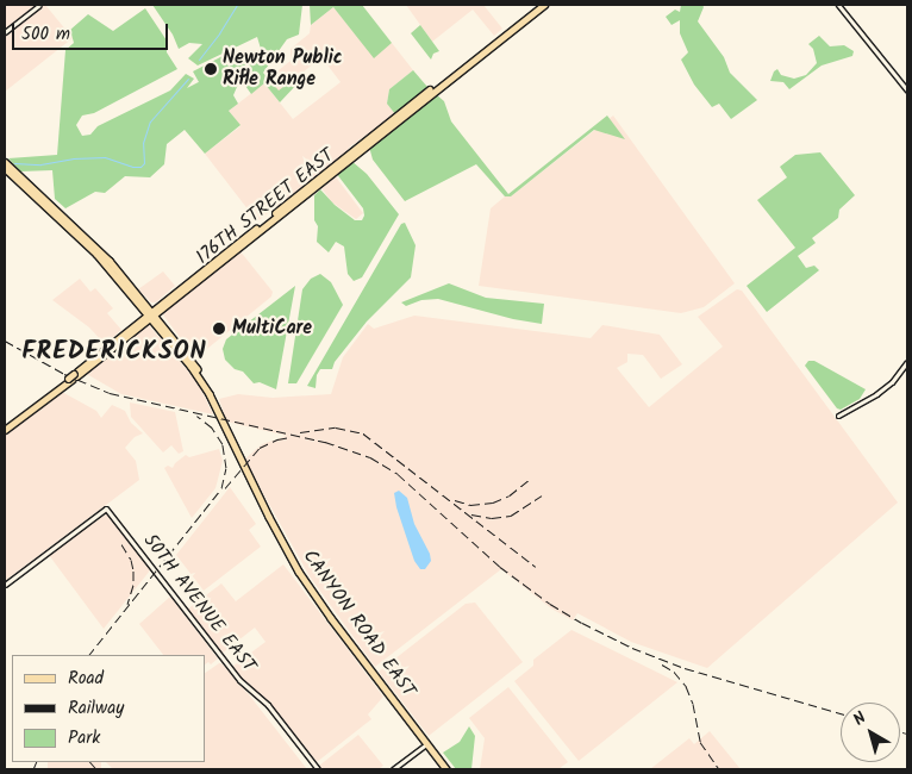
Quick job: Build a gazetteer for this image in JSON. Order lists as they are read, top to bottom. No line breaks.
{"streets":{"main road":["176TH STREET EAST","CANYON ROAD EAST"],"street":["50TH AVENUE EAST"]},"crossings":[["176TH STREET EAST","CANYON ROAD EAST"]],"districts":["FREDERICKSON"],"places":["Newton Public Rifle Range","MultiCare"],"legend":["Road","Railway","Park"],"scale_bar":"500 m","north":"top left"}
